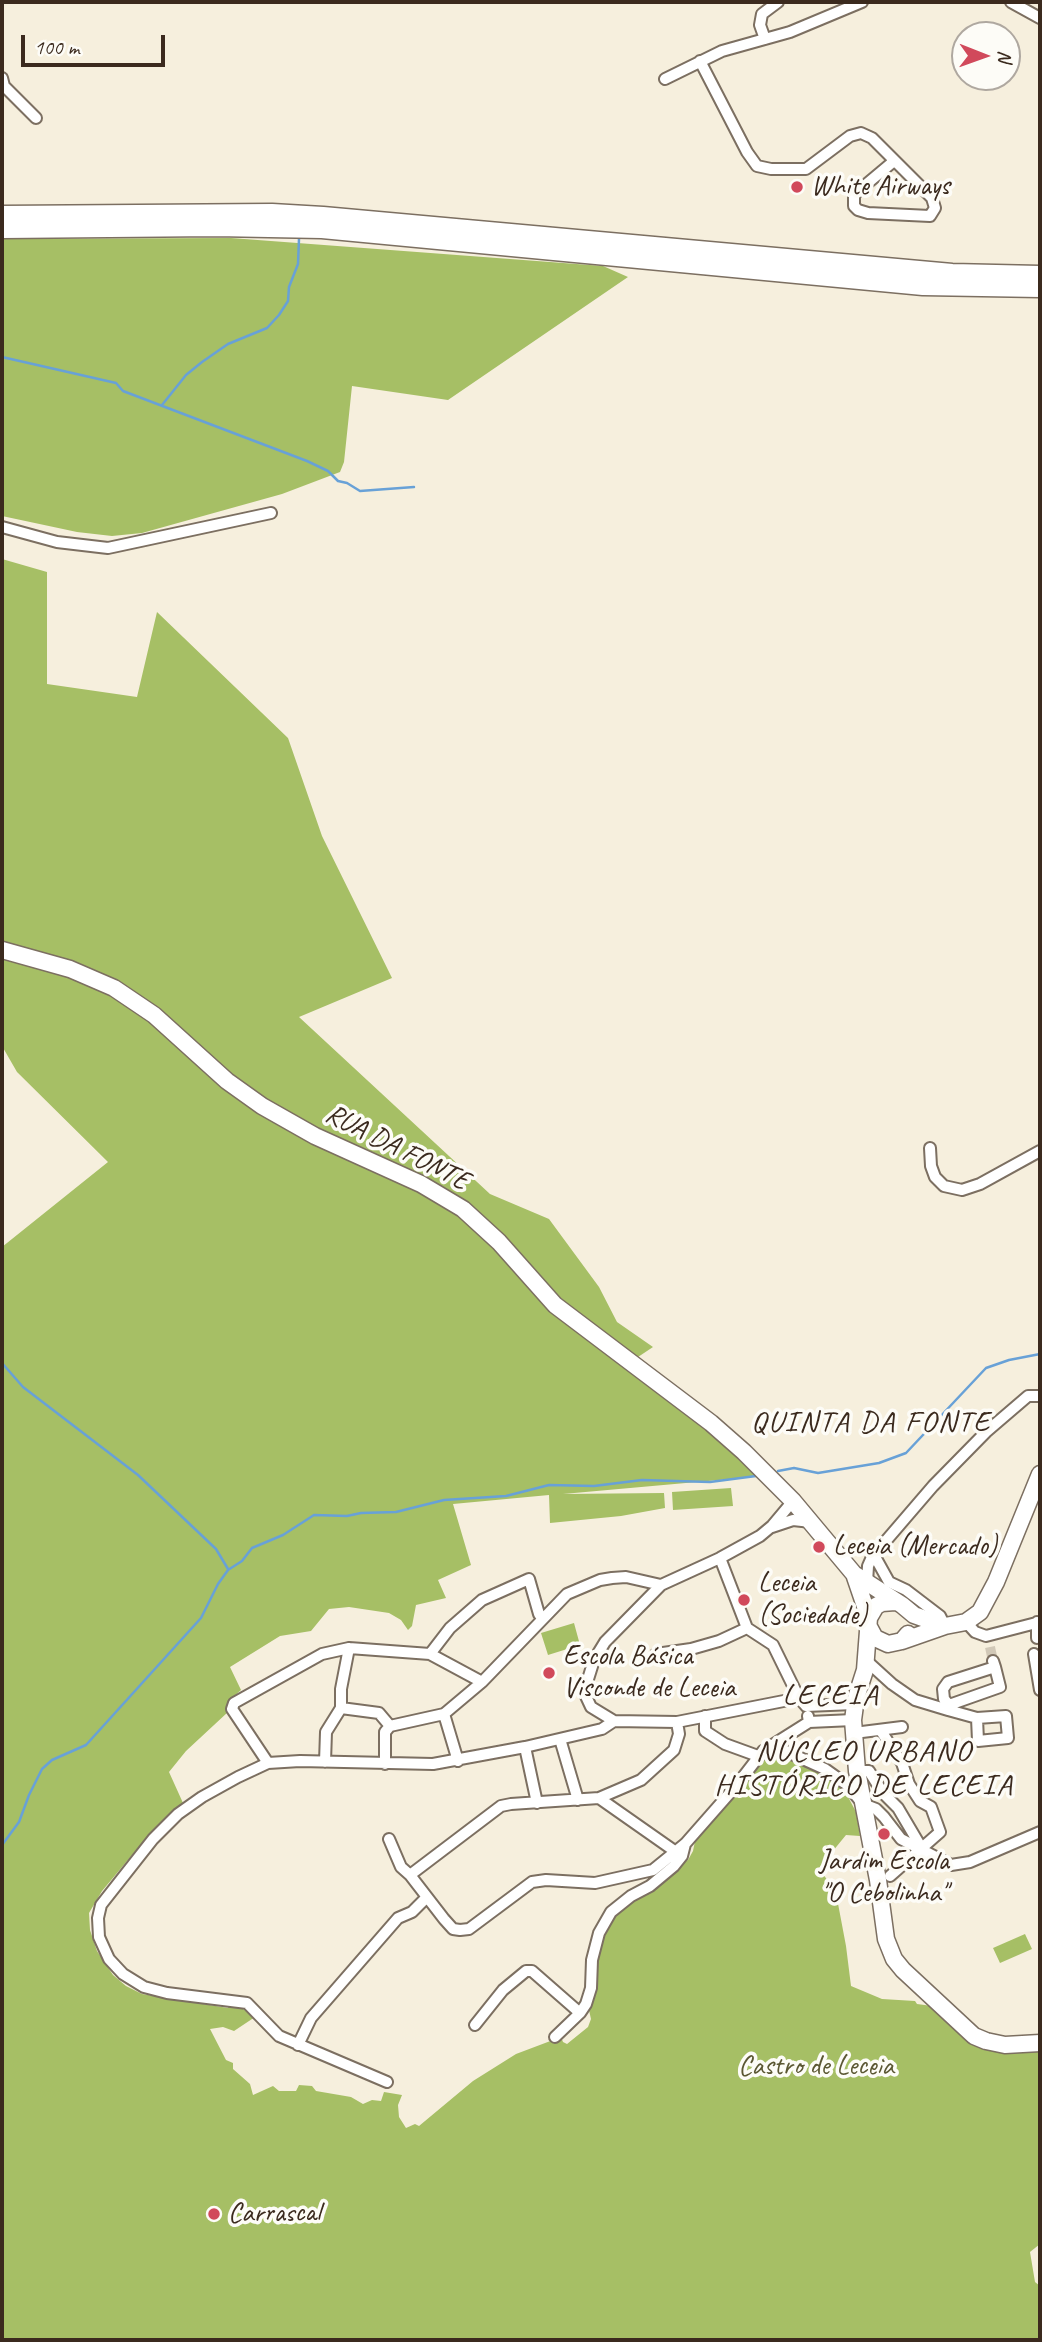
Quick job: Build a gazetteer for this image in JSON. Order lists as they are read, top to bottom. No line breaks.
{"streets":{"main road":["RUA DA FONTE"]},"districts":["QUINTA DA FONTE","LECEIA","NÚCLEO URBANO HISTÓRICO DE LECEIA"],"parks":["Castro de Leceia"],"places":["White Airways","Leceia (Mercado)","Leceia (Sociedade)","Escola Básica Visconde de Leceia","Jardim Escola \"O Cebolinha\"","Carrascal"],"scale_bar":"100 m","north":"right"}
